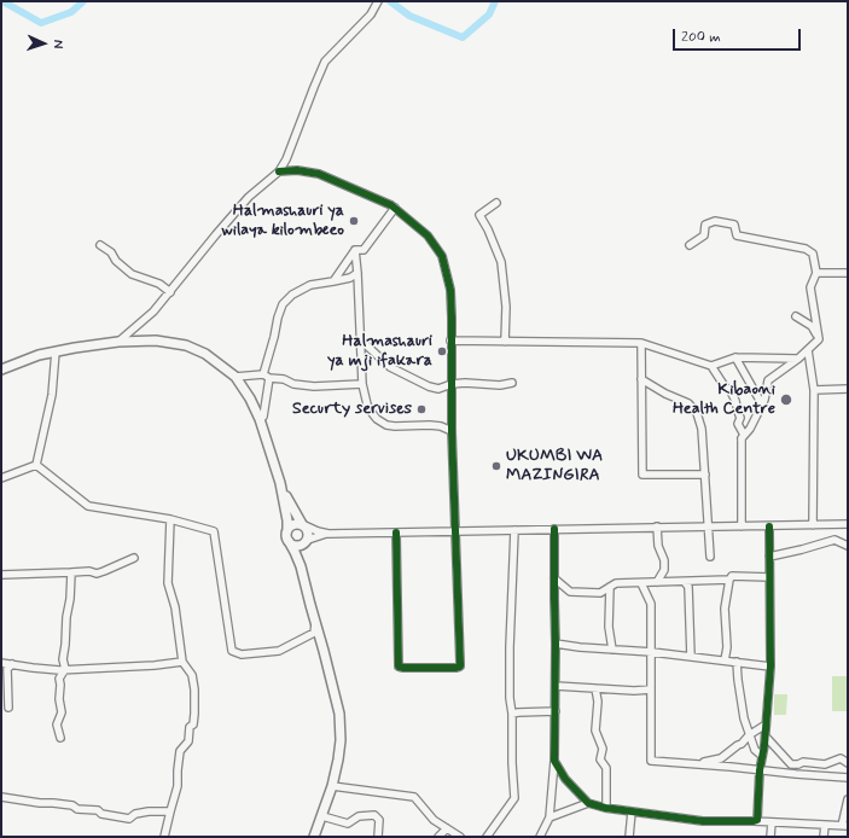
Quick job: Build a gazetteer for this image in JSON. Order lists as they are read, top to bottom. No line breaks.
{"places":["Halmashauri ya wilaya kilombeeo","Halmashauri ya mji ifakara","Kibaoni Health Centre","Securty servises","UKUMBI WA MAZINGIRA"],"scale_bar":"200 m","north":"right"}
